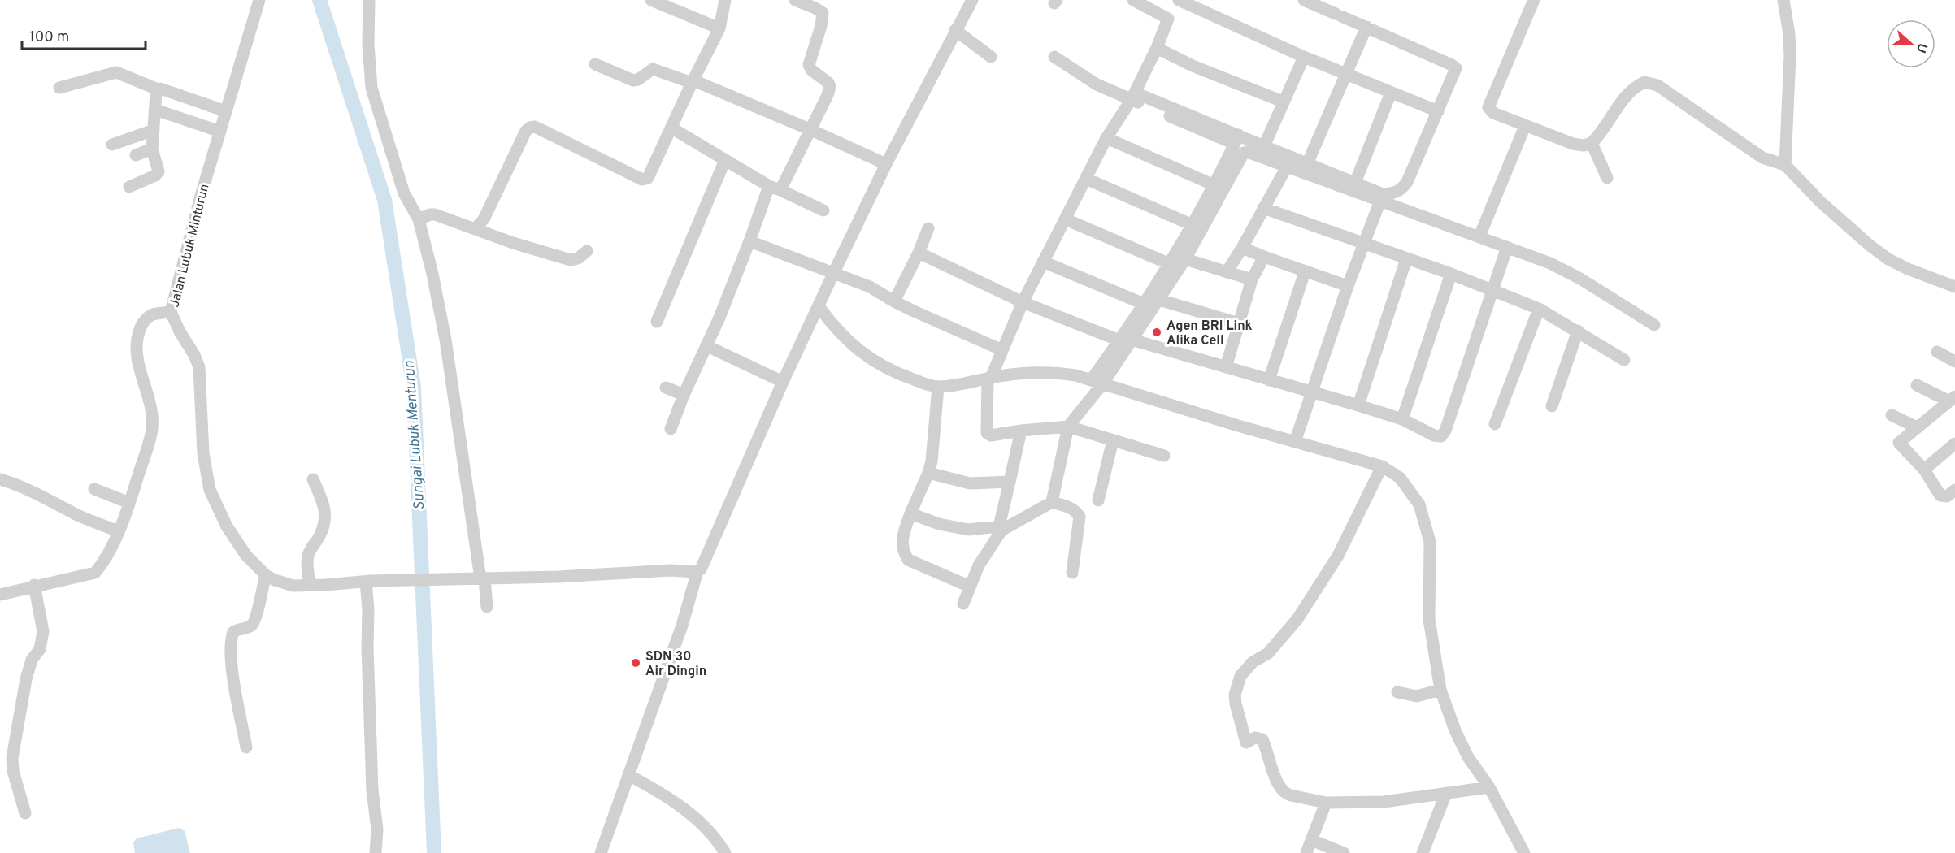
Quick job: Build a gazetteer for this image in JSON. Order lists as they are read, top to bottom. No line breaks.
{"streets":{"street":["Jalan Lubuk Minturun"]},"water":["Sungai Lubuk Menturun"],"places":["Agen BRI Link Alika Cell","SDN 30 Air Dingin"],"scale_bar":"100 m","north":"right"}
